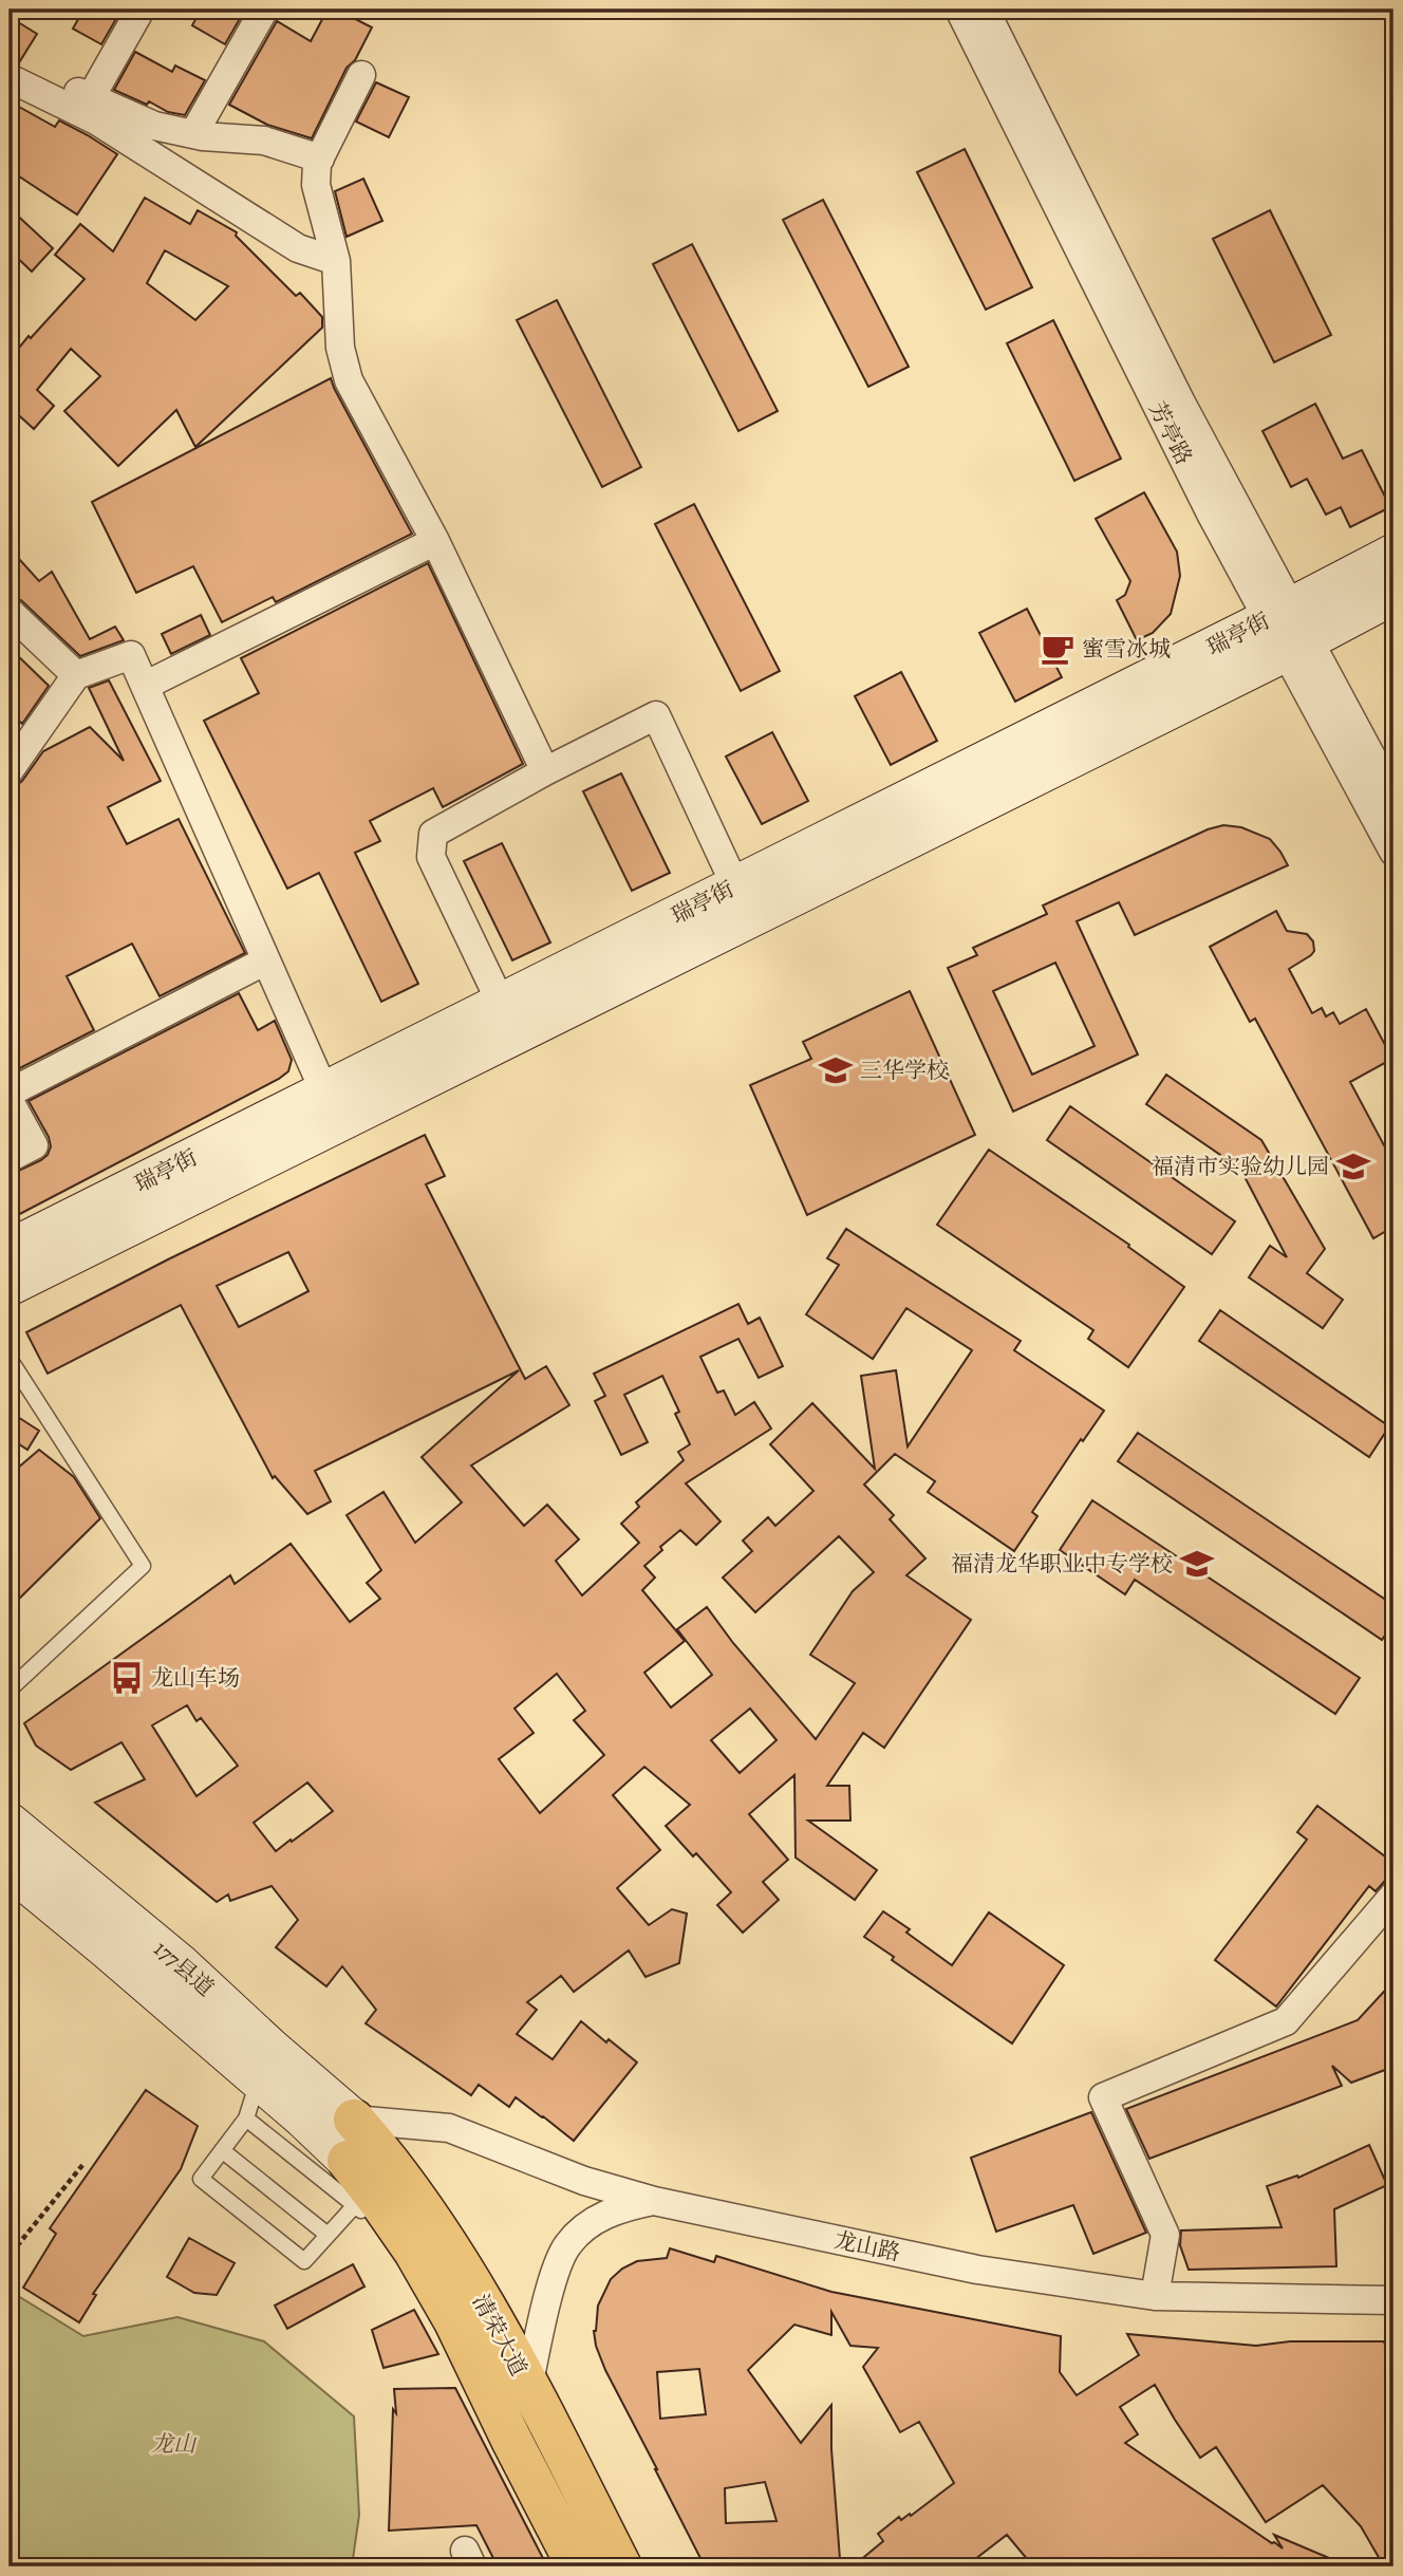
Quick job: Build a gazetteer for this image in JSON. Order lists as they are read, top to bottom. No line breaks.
{"streets":{"main road":["瑞亭街","177县道","清荣大道"],"street":["芳亭路","龙山路"]},"crossings":[["芳亭路","瑞亭街"],["177县道","龙山路"],["177县道","清荣大道"],["龙山路","清荣大道"]],"parks":["龙山"],"places":{"cafe":["蜜雪冰城"],"school or university":["三华学校","福清市实验幼儿园","福清龙华职业中专学校"],"bus stop":["龙山车场"]}}
